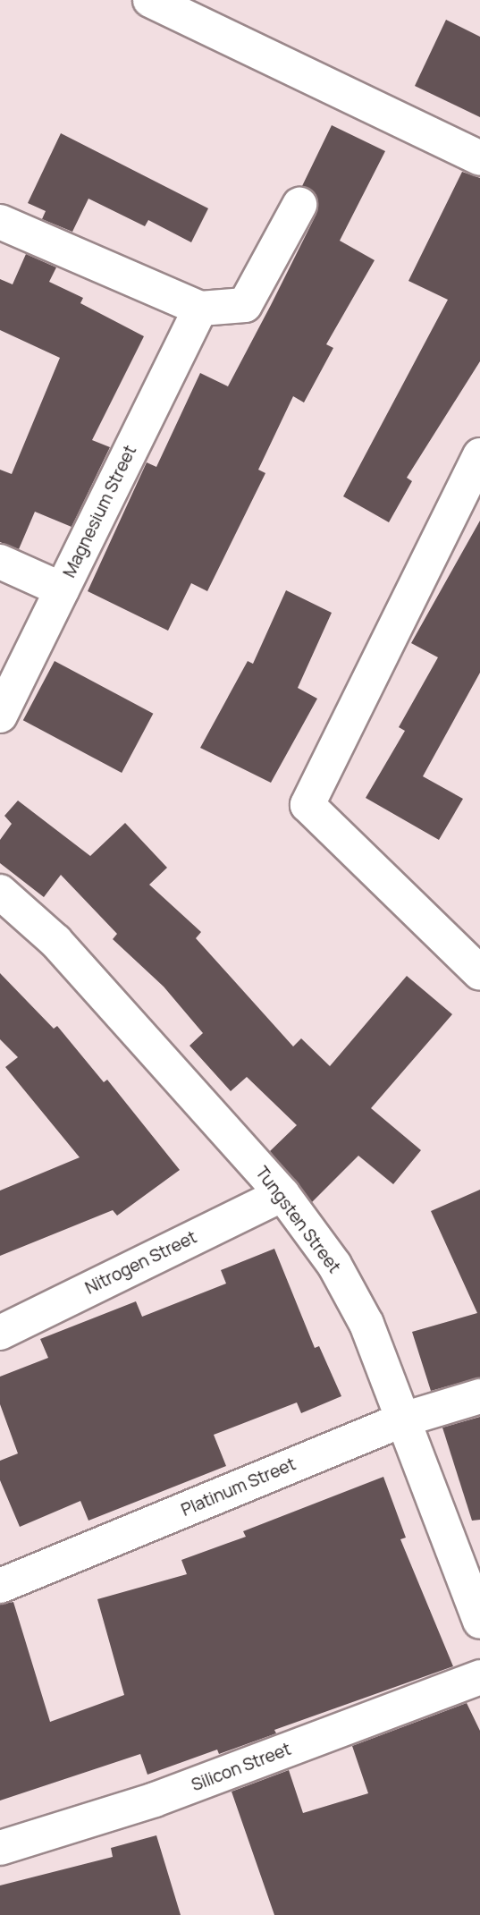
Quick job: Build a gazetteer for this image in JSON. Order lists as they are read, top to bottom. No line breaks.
{"streets":{"street":["Magnesium Street","Tungsten Street","Nitrogen Street","Platinum Street","Silicon Street"]},"crossings":[["Tungsten Street","Nitrogen Street"],["Tungsten Street","Platinum Street"]]}
